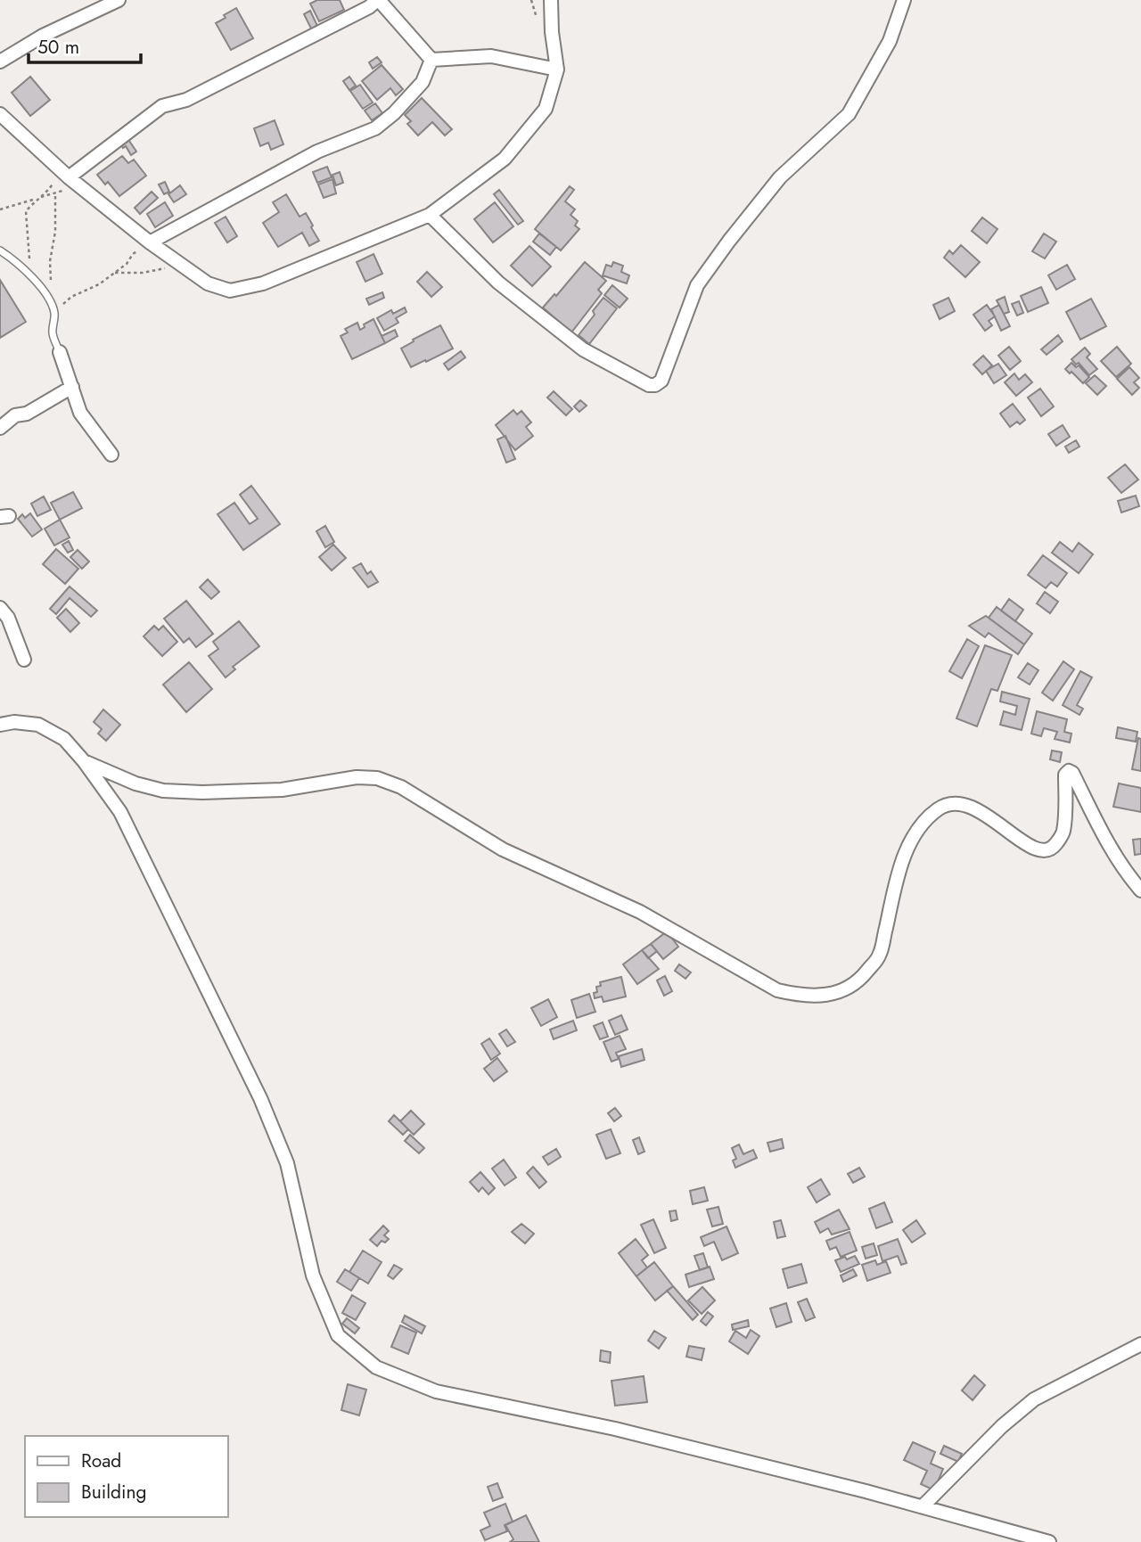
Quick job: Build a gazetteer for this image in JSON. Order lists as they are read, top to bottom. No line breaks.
{"legend":["Road","Building"],"scale_bar":"50 m"}
